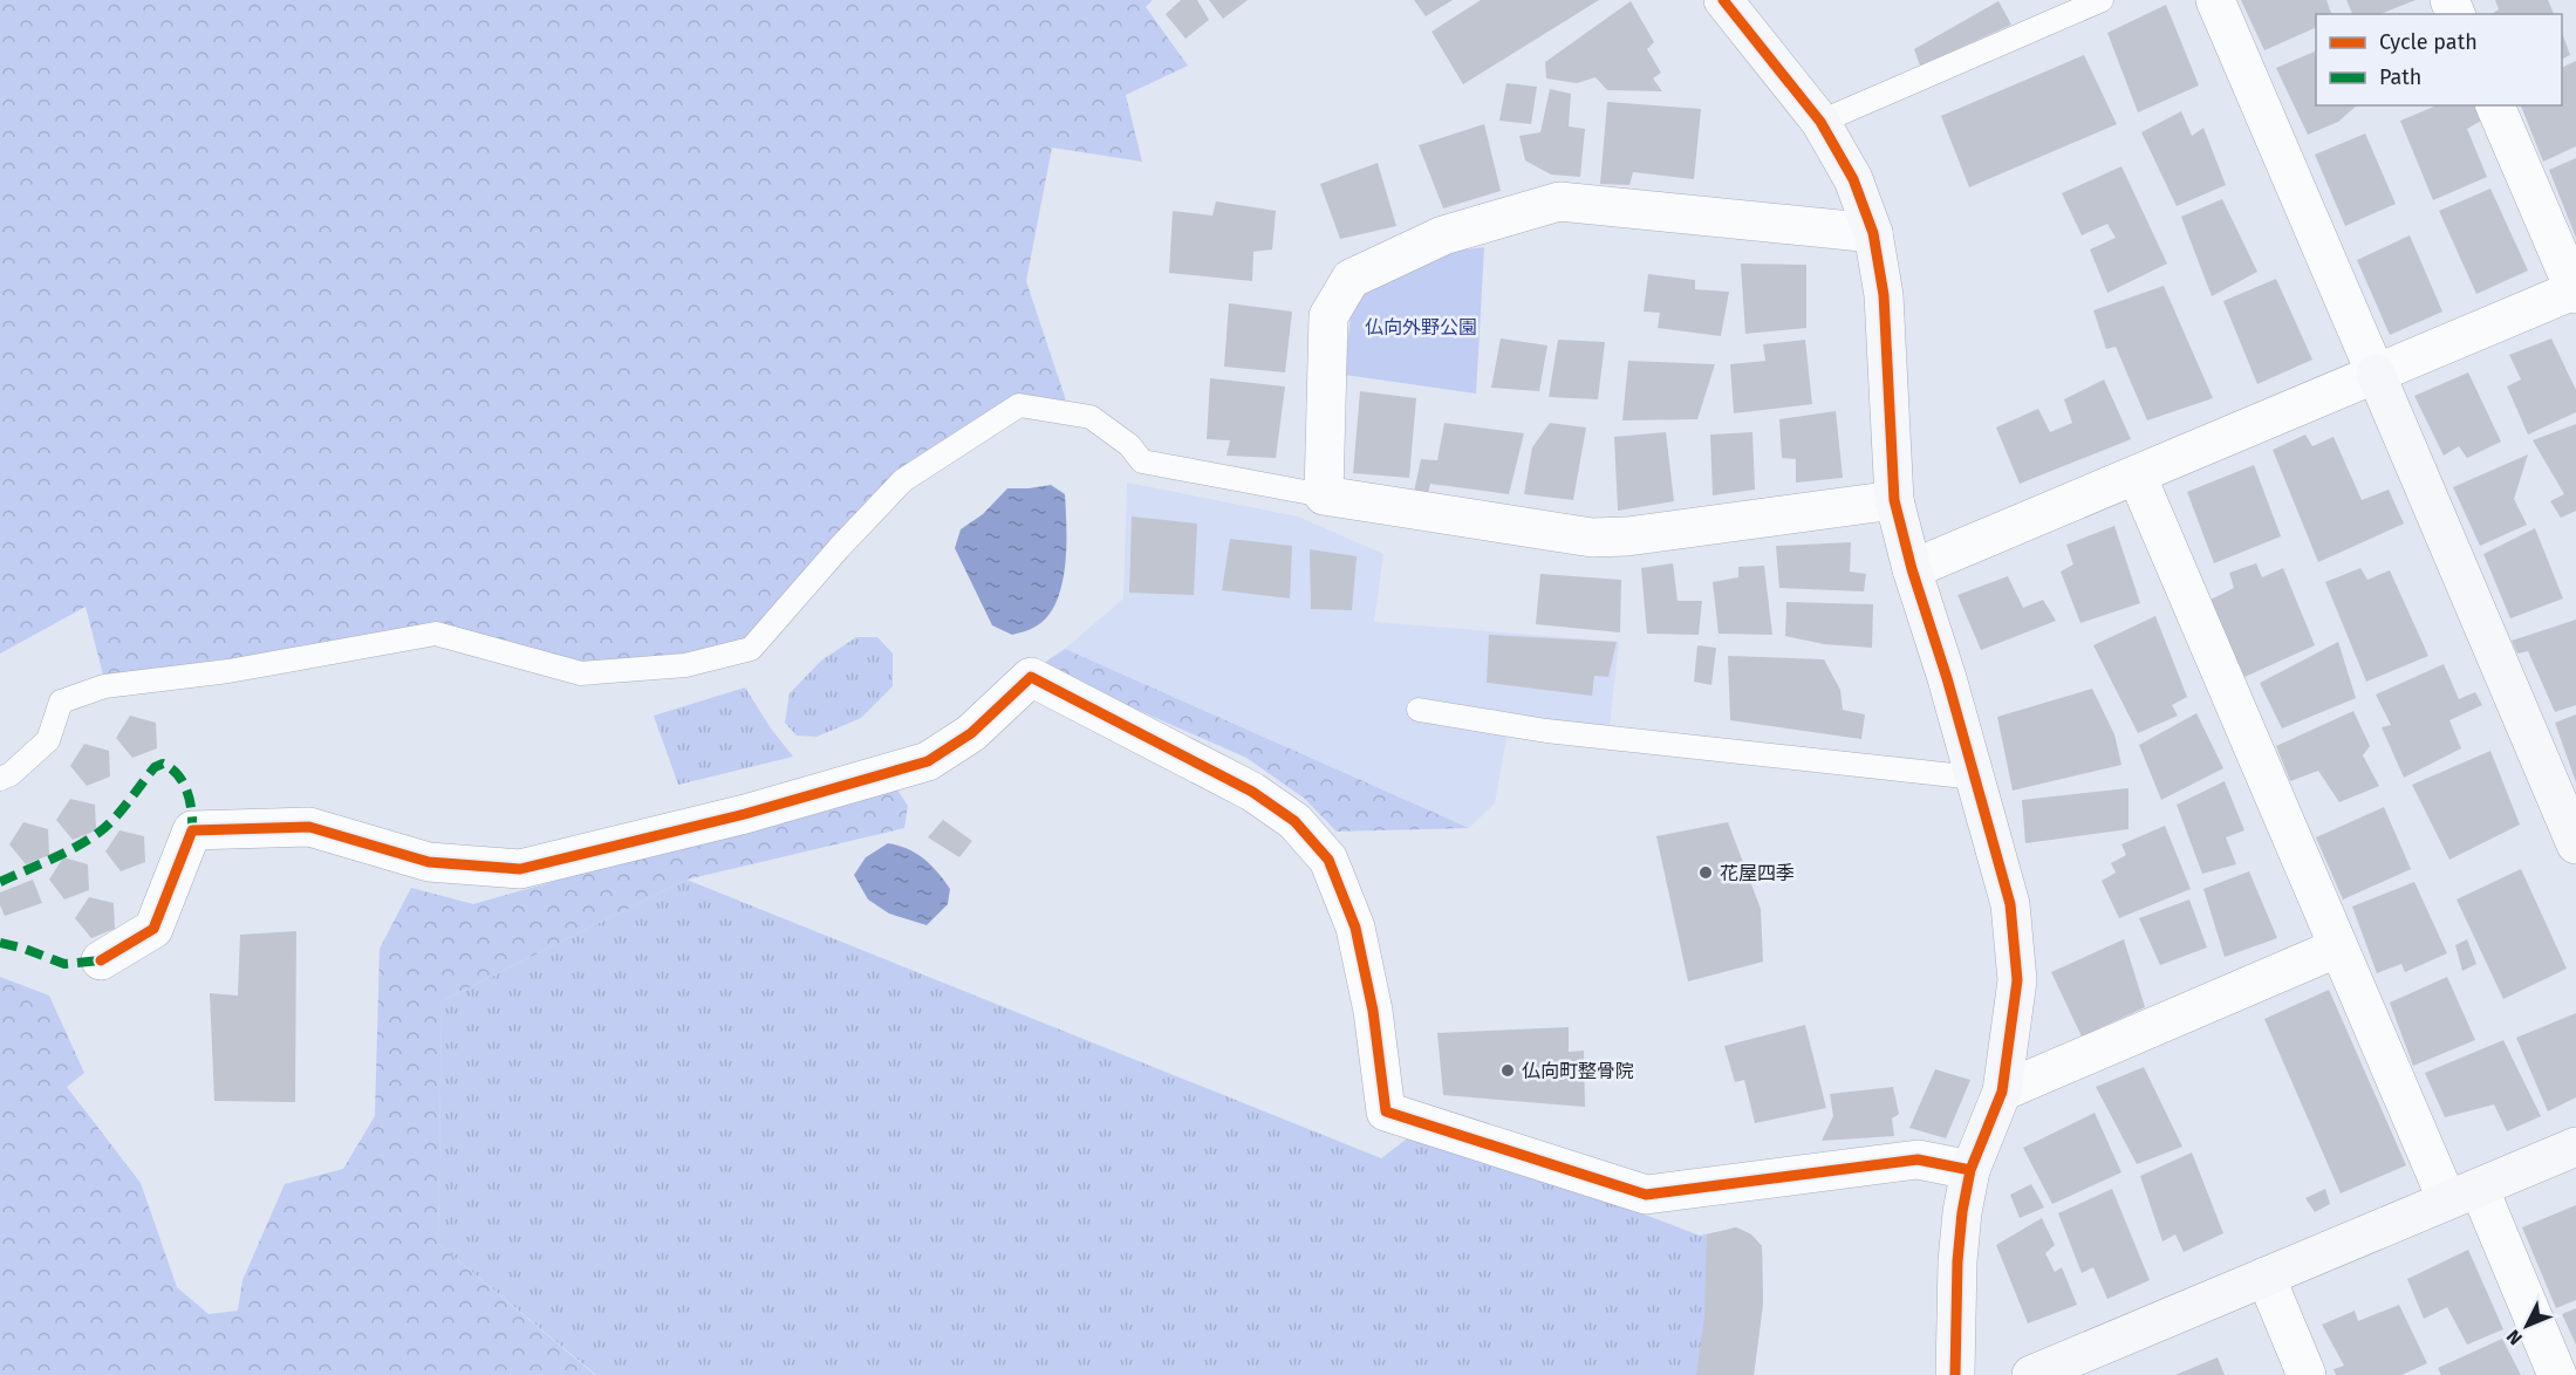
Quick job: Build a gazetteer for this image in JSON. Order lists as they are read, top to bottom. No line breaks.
{"parks":["仏向外野公園"],"places":["花屋四季","仏向町整骨院"],"legend":["Cycle path","Path"],"north":"bottom left"}
